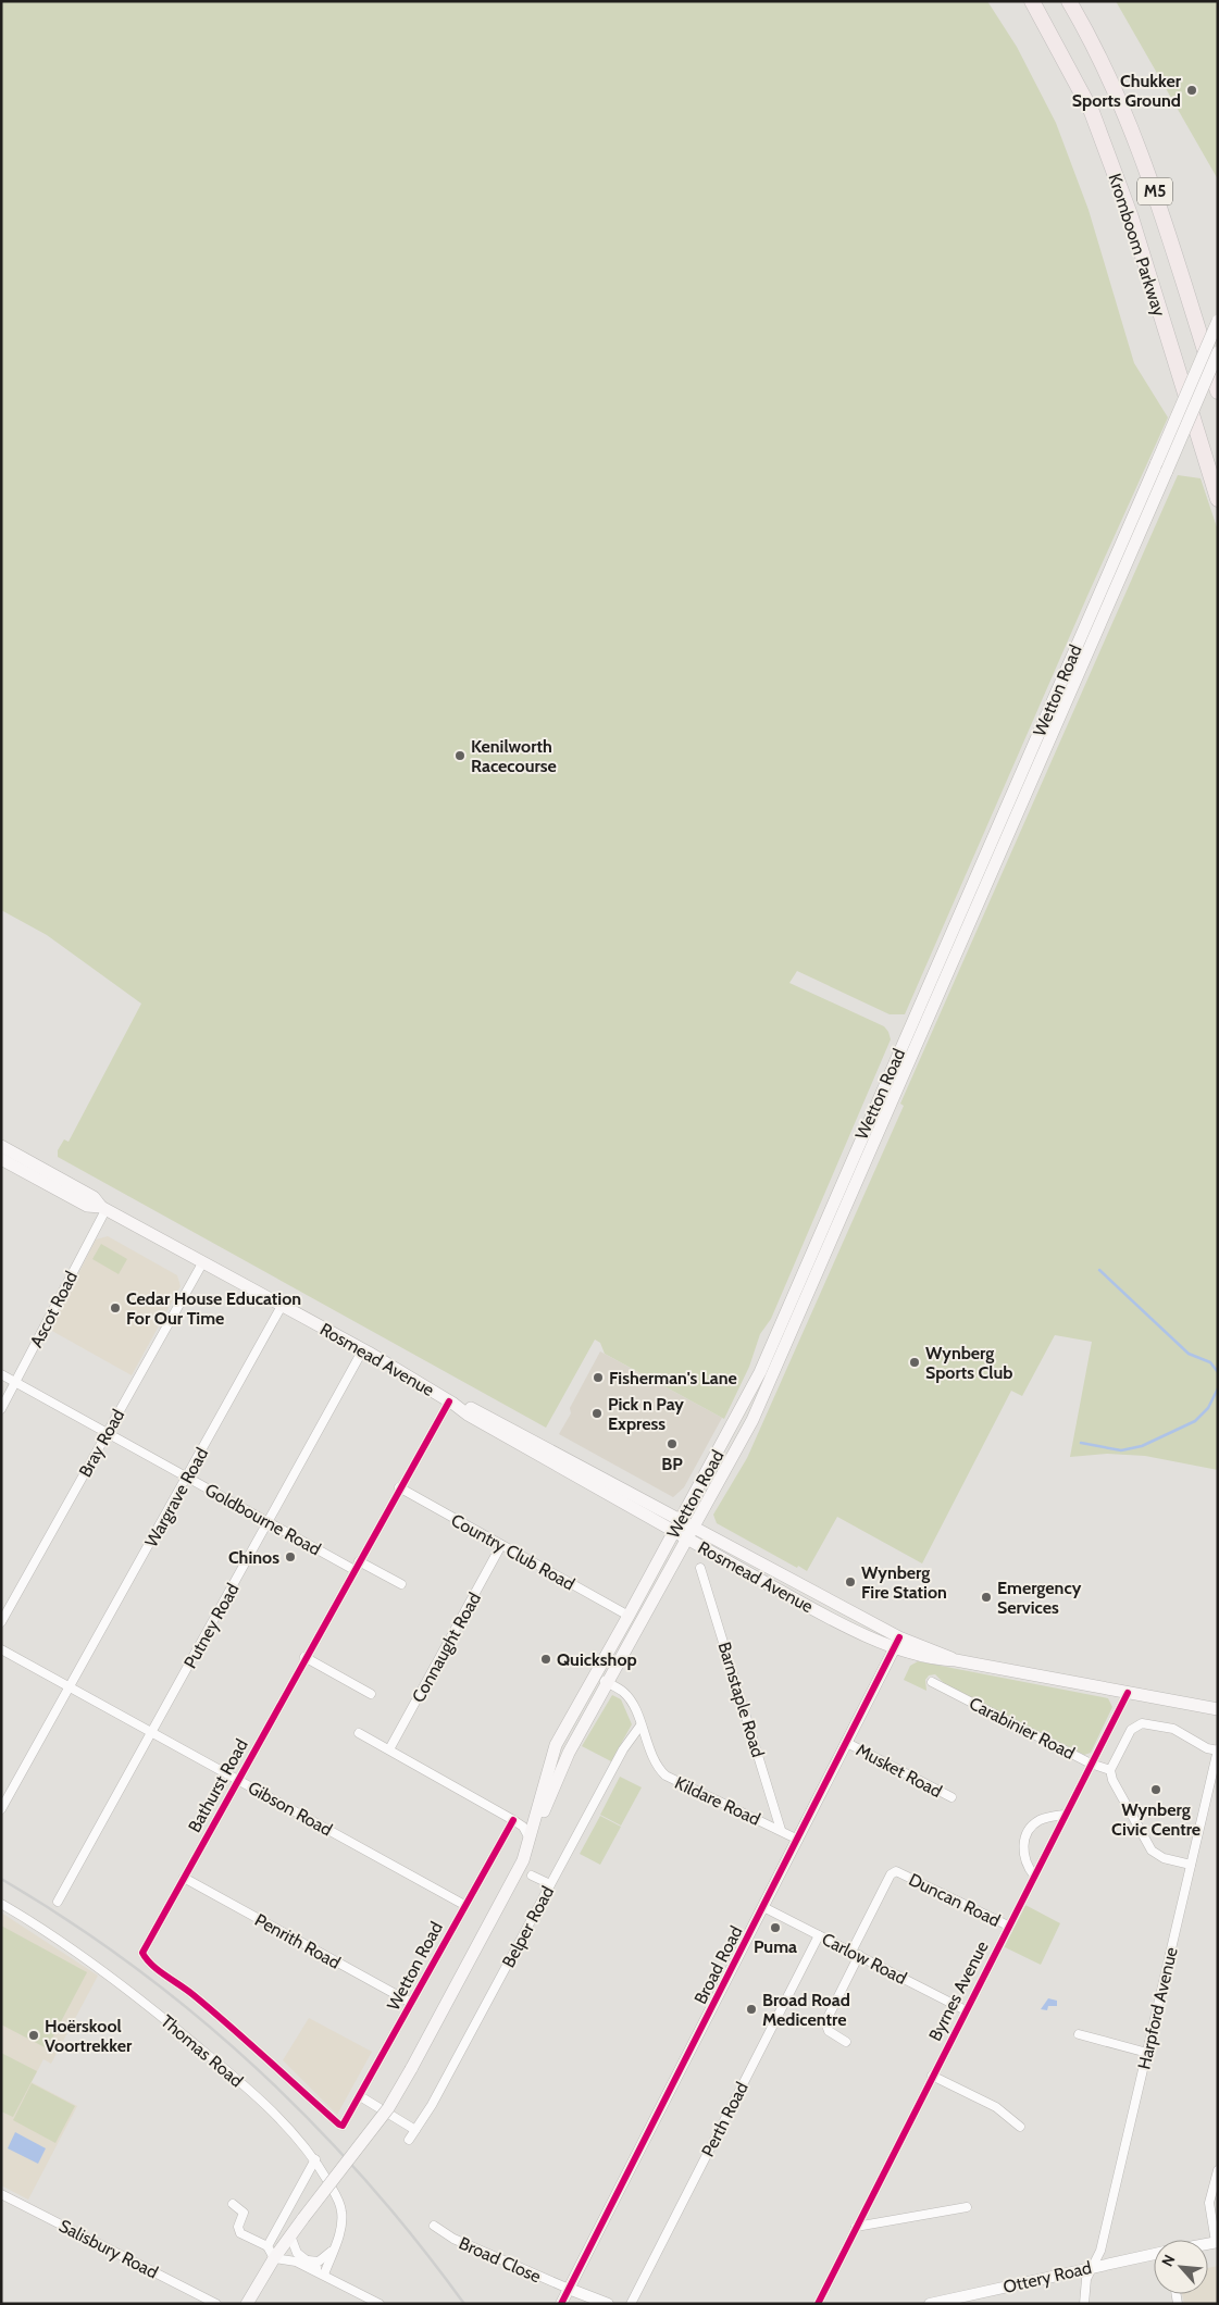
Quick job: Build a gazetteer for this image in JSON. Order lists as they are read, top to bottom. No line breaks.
{"streets":{"highway":["M5","Kromboom Parkway"],"main road":["Wetton Road","Rosmead Avenue"],"street":["Ascot Road","Bray Road","Wargrave Road","Goldbourne Road","Country Club Road","Putney Road","Connaught Road","Barnstaple Road","Carabinier Road","Musket Road","Bathurst Road","Kildare Road","Gibson Road","Duncan Road","Belper Road","Penrith Road","Carlow Road","Broad Road","Byrnes Avenue","Harpford Avenue","Thomas Road","Perth Road","Salisbury Road","Broad Close","Ottery Road"]},"crossings":[["Wetton Road","Rosmead Avenue"],["Wetton Road","Country Club Road"],["Wetton Road","Bathurst Road"],["Wetton Road","Kildare Road"],["Wetton Road","Gibson Road"],["Wetton Road","Penrith Road"],["Ascot Road","Rosmead Avenue"],["Ascot Road","Goldbourne Road"],["Rosmead Avenue","Bray Road"],["Rosmead Avenue","Wargrave Road"],["Rosmead Avenue","Putney Road"],["Rosmead Avenue","Bathurst Road"],["Rosmead Avenue","Broad Road"],["Rosmead Avenue","Byrnes Avenue"],["Bray Road","Goldbourne Road"],["Wargrave Road","Goldbourne Road"],["Wargrave Road","Gibson Road"],["Goldbourne Road","Putney Road"],["Goldbourne Road","Bathurst Road"],["Country Club Road","Connaught Road"],["Country Club Road","Bathurst Road"],["Putney Road","Gibson Road"],["Barnstaple Road","Kildare Road"],["Carabinier Road","Byrnes Avenue"],["Musket Road","Broad Road"],["Bathurst Road","Gibson Road"],["Bathurst Road","Penrith Road"],["Kildare Road","Belper Road"],["Kildare Road","Broad Road"],["Duncan Road","Carlow Road"],["Duncan Road","Byrnes Avenue"],["Carlow Road","Broad Road"],["Carlow Road","Byrnes Avenue"],["Carlow Road","Perth Road"],["Broad Road","Broad Close"],["Harpford Avenue","Ottery Road"]],"places":["Chukker Sports Ground","Kenilworth Racecourse","Cedar House Education For Our Time","Wynberg Sports Club","Fisherman's Lane","Pick n Pay Express","BP","Chinos","Wynberg Fire Station","Emergency Services","Quickshop","Wynberg Civic Centre","Puma","Broad Road Medicentre","Hoërskool Voortrekker"],"north":"top left"}
